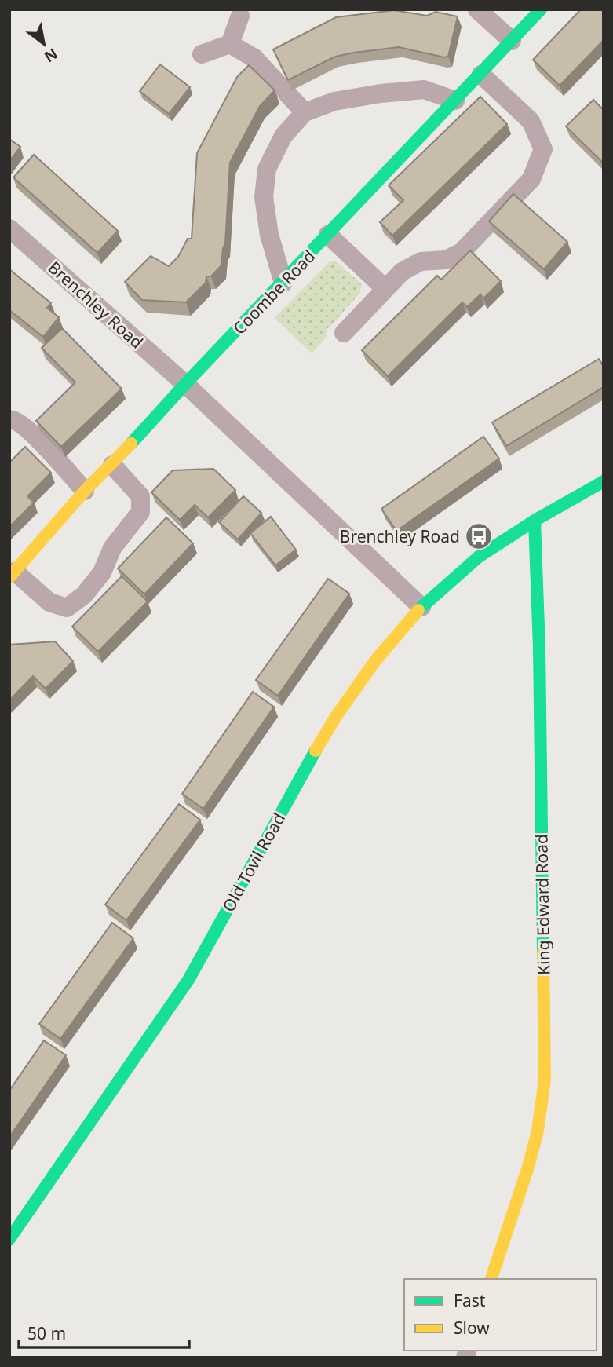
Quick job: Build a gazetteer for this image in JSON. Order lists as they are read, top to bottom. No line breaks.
{"streets":{"street":["Coombe Road","Brenchley Road","Old Tovil Road","King Edward Road"]},"crossings":[["Coombe Road","Brenchley Road"],["Brenchley Road","Old Tovil Road"],["Old Tovil Road","King Edward Road"]],"places":{"bus stop":["Brenchley Road"]},"legend":["Fast","Slow"],"scale_bar":"50 m","north":"bottom right"}
